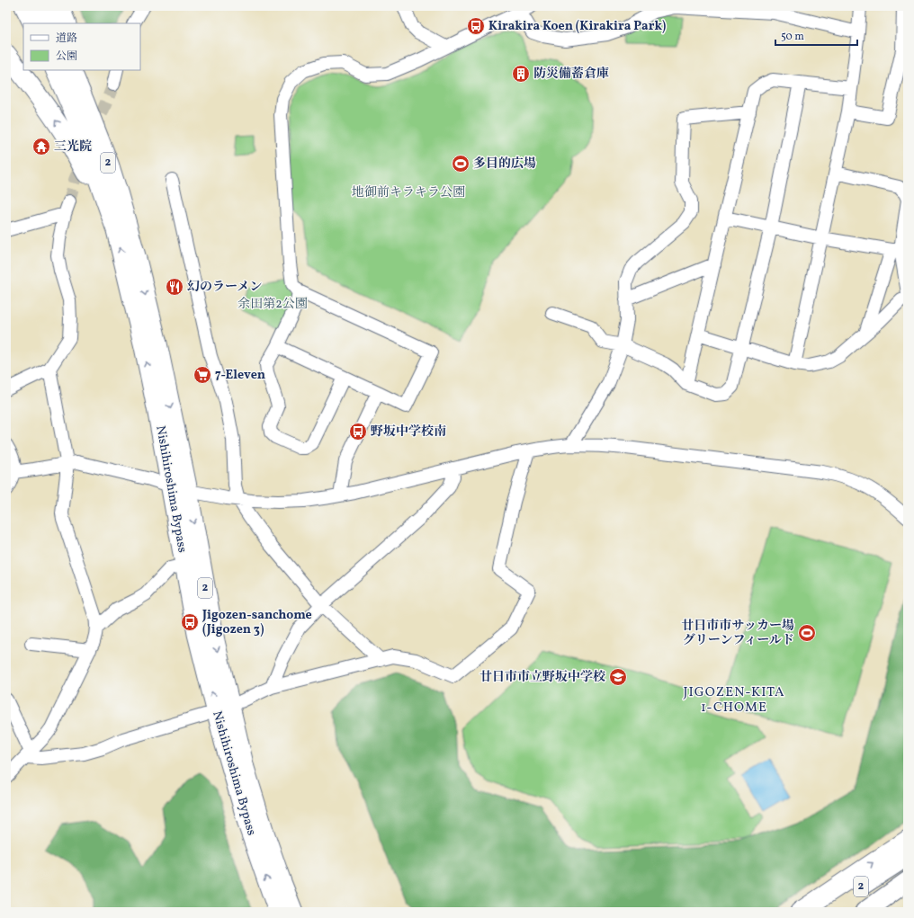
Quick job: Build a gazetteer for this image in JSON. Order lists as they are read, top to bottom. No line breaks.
{"streets":{"highway":["2","Nishihiroshima Bypass"]},"districts":["JIGOZEN-KITA 1-CHOME"],"parks":["地御前キラキラ公園","余田第2公園"],"places":{"bus stop":["Kirakira Koen (Kirakira Park)","野坂中学校南","Jigozen-sanchome (Jigozen 3)"],"building":["防災備蓄倉庫"],"temple":["三光院"],"sports":["多目的広場","廿日市市サッカー場 グリーンフィールド"],"restaurant":["幻のラーメン"],"supermarket":["7-Eleven"],"school or university":["廿日市市立野坂中学校"]},"legend":["道路","公園"],"scale_bar":"50 m"}
